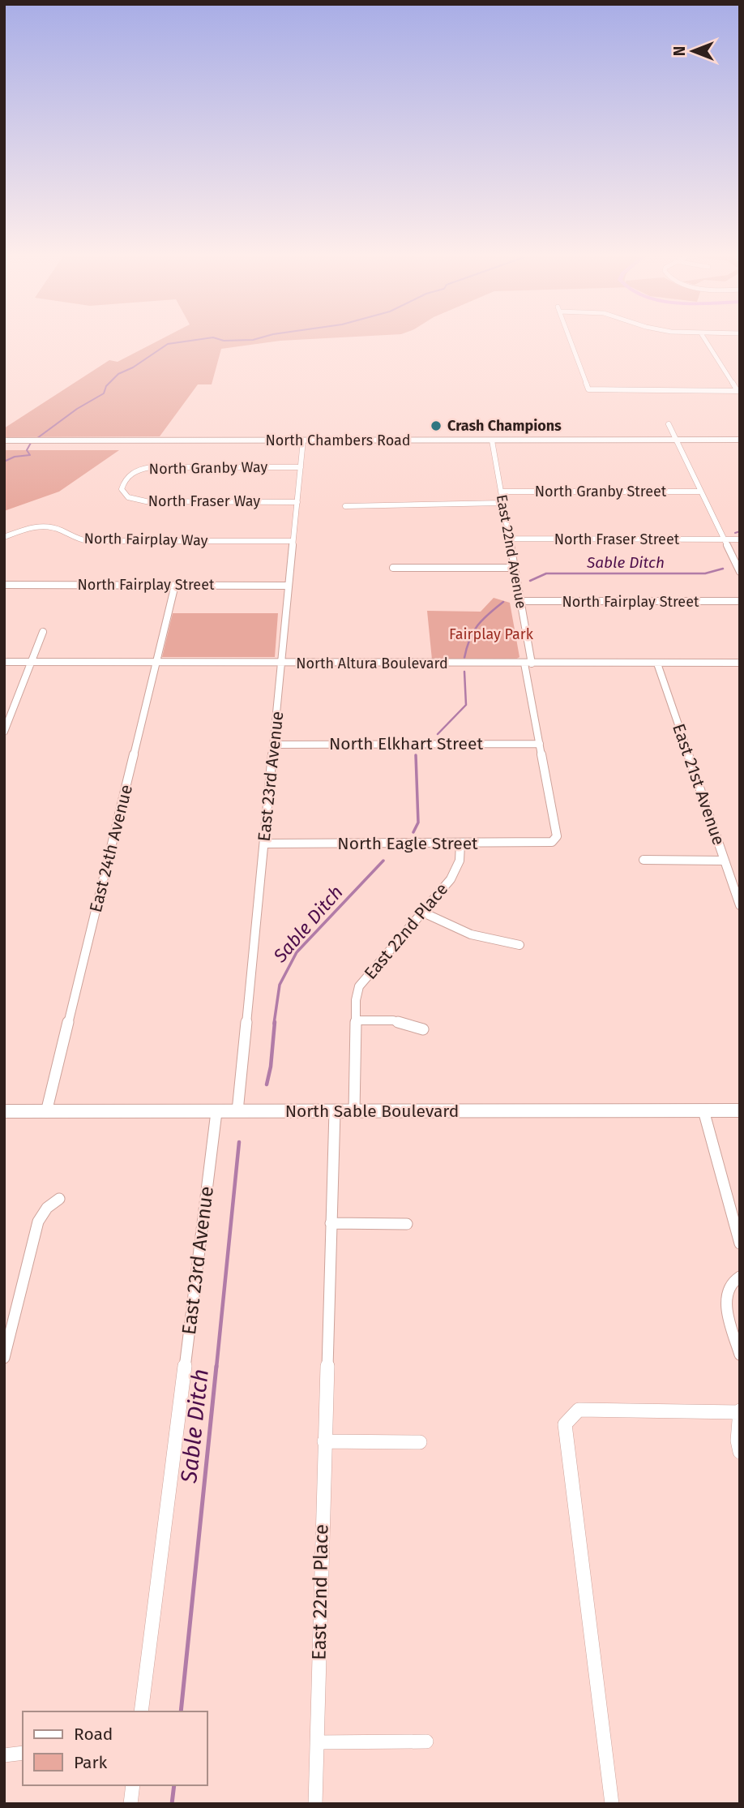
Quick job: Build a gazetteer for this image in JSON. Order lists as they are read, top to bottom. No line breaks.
{"streets":{"main road":["North Chambers Road","North Sable Boulevard"],"street":["North Granby Way","North Granby Street","North Fraser Way","North Fairplay Way","North Fraser Street","East 22nd Avenue","North Fairplay Street","North Altura Boulevard","North Elkhart Street","East 23rd Avenue","East 21st Avenue","North Eagle Street","East 24th Avenue","East 22nd Place"]},"crossings":[["North Chambers Road","East 22nd Avenue"],["North Chambers Road","East 23rd Avenue"],["North Granby Way","North Fraser Way"],["North Granby Way","East 23rd Avenue"],["North Granby Street","East 22nd Avenue"],["North Fraser Way","East 23rd Avenue"],["North Fairplay Way","East 23rd Avenue"],["North Fraser Street","East 22nd Avenue"],["East 22nd Avenue","North Fairplay Street"],["East 22nd Avenue","North Altura Boulevard"],["East 22nd Avenue","North Elkhart Street"],["East 22nd Avenue","North Eagle Street"],["North Fairplay Street","East 23rd Avenue"],["North Fairplay Street","East 24th Avenue"],["North Altura Boulevard","East 23rd Avenue"],["North Altura Boulevard","East 21st Avenue"],["North Altura Boulevard","East 24th Avenue"],["North Elkhart Street","East 23rd Avenue"],["East 23rd Avenue","North Eagle Street"],["East 23rd Avenue","North Sable Boulevard"],["North Eagle Street","East 22nd Place"],["East 24th Avenue","North Sable Boulevard"],["East 22nd Place","North Sable Boulevard"]],"water":["Sable Ditch"],"parks":["Fairplay Park"],"places":["Crash Champions"],"legend":["Road","Park"],"north":"left"}
